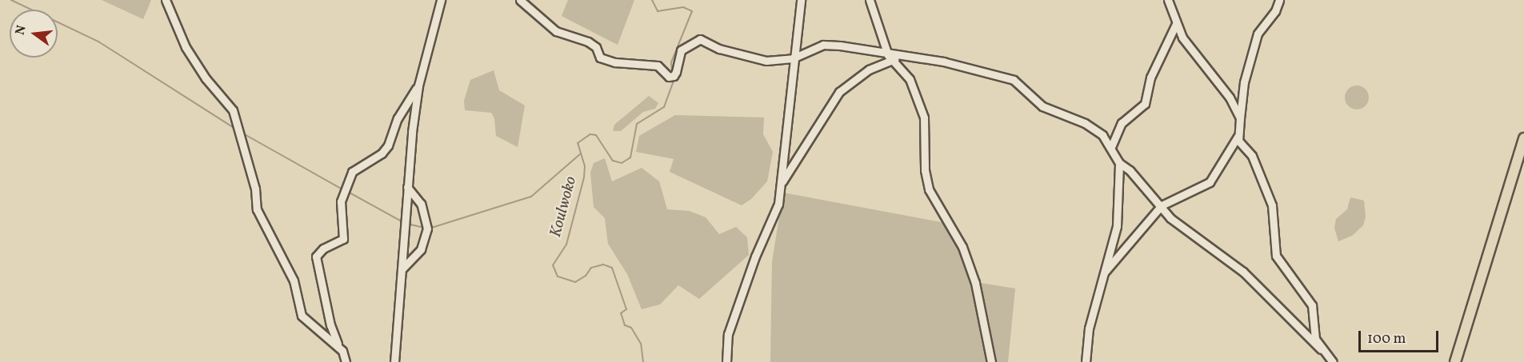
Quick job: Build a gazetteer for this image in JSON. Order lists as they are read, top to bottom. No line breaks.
{"water":["Koulwoko"],"scale_bar":"100 m","north":"left"}
